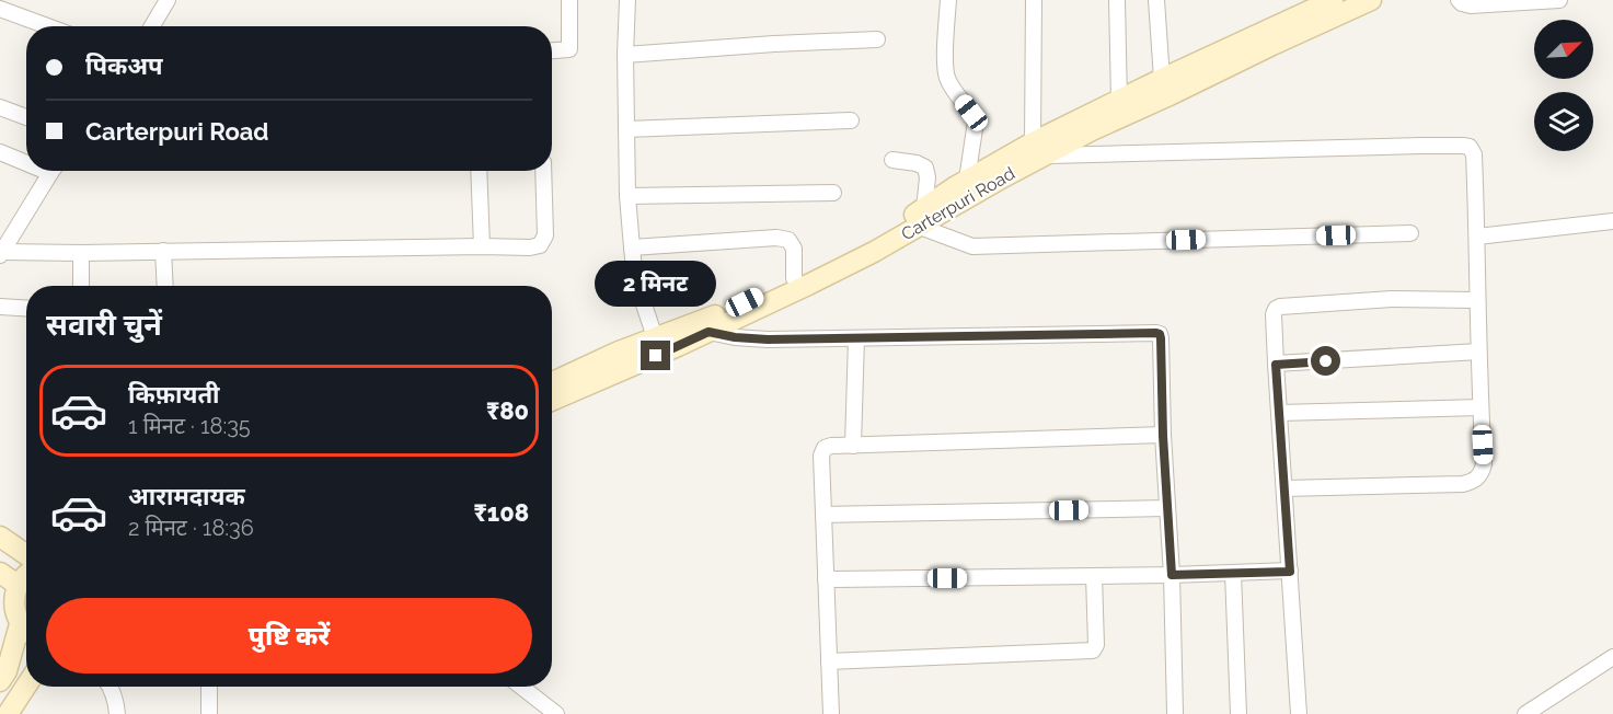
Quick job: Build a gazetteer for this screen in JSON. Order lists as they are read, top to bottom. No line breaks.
{"streets":{"main road":["Carterpuri Road"]},"north":"top right","page":{"banner":["पिकअप","Carterpuri Road"],"bubble":"2 मिनट","heading":"सवारी चुनें","list":[{"name":"किफ़ायती","note":"1 मिनट · 18:35","value":"₹80"},{"name":"आरामदायक","note":"2 मिनट · 18:36","value":"₹108"}],"buttons":"पुष्टि करें"}}
